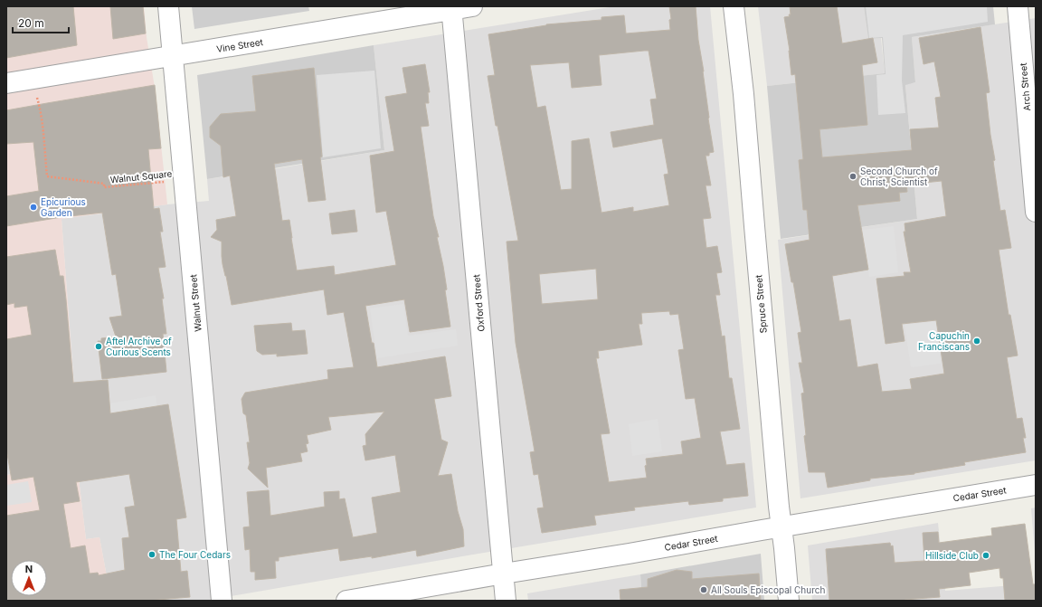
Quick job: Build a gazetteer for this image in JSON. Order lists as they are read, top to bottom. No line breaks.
{"streets":{"street":["Vine Street","Arch Street","Walnut Street","Oxford Street","Spruce Street","Cedar Street"],"path":["Walnut Square"]},"crossings":[["Vine Street","Walnut Street"],["Vine Street","Oxford Street"],["Walnut Square","Walnut Street"],["Oxford Street","Cedar Street"],["Spruce Street","Cedar Street"]],"places":["Second Church of Christ, Scientist","Epicurious Garden","Capuchin Franciscans","Aftel Archive of Curious Scents","The Four Cedars","Hillside Club","All Souls Episcopal Church"],"scale_bar":"20 m","north":"top"}
